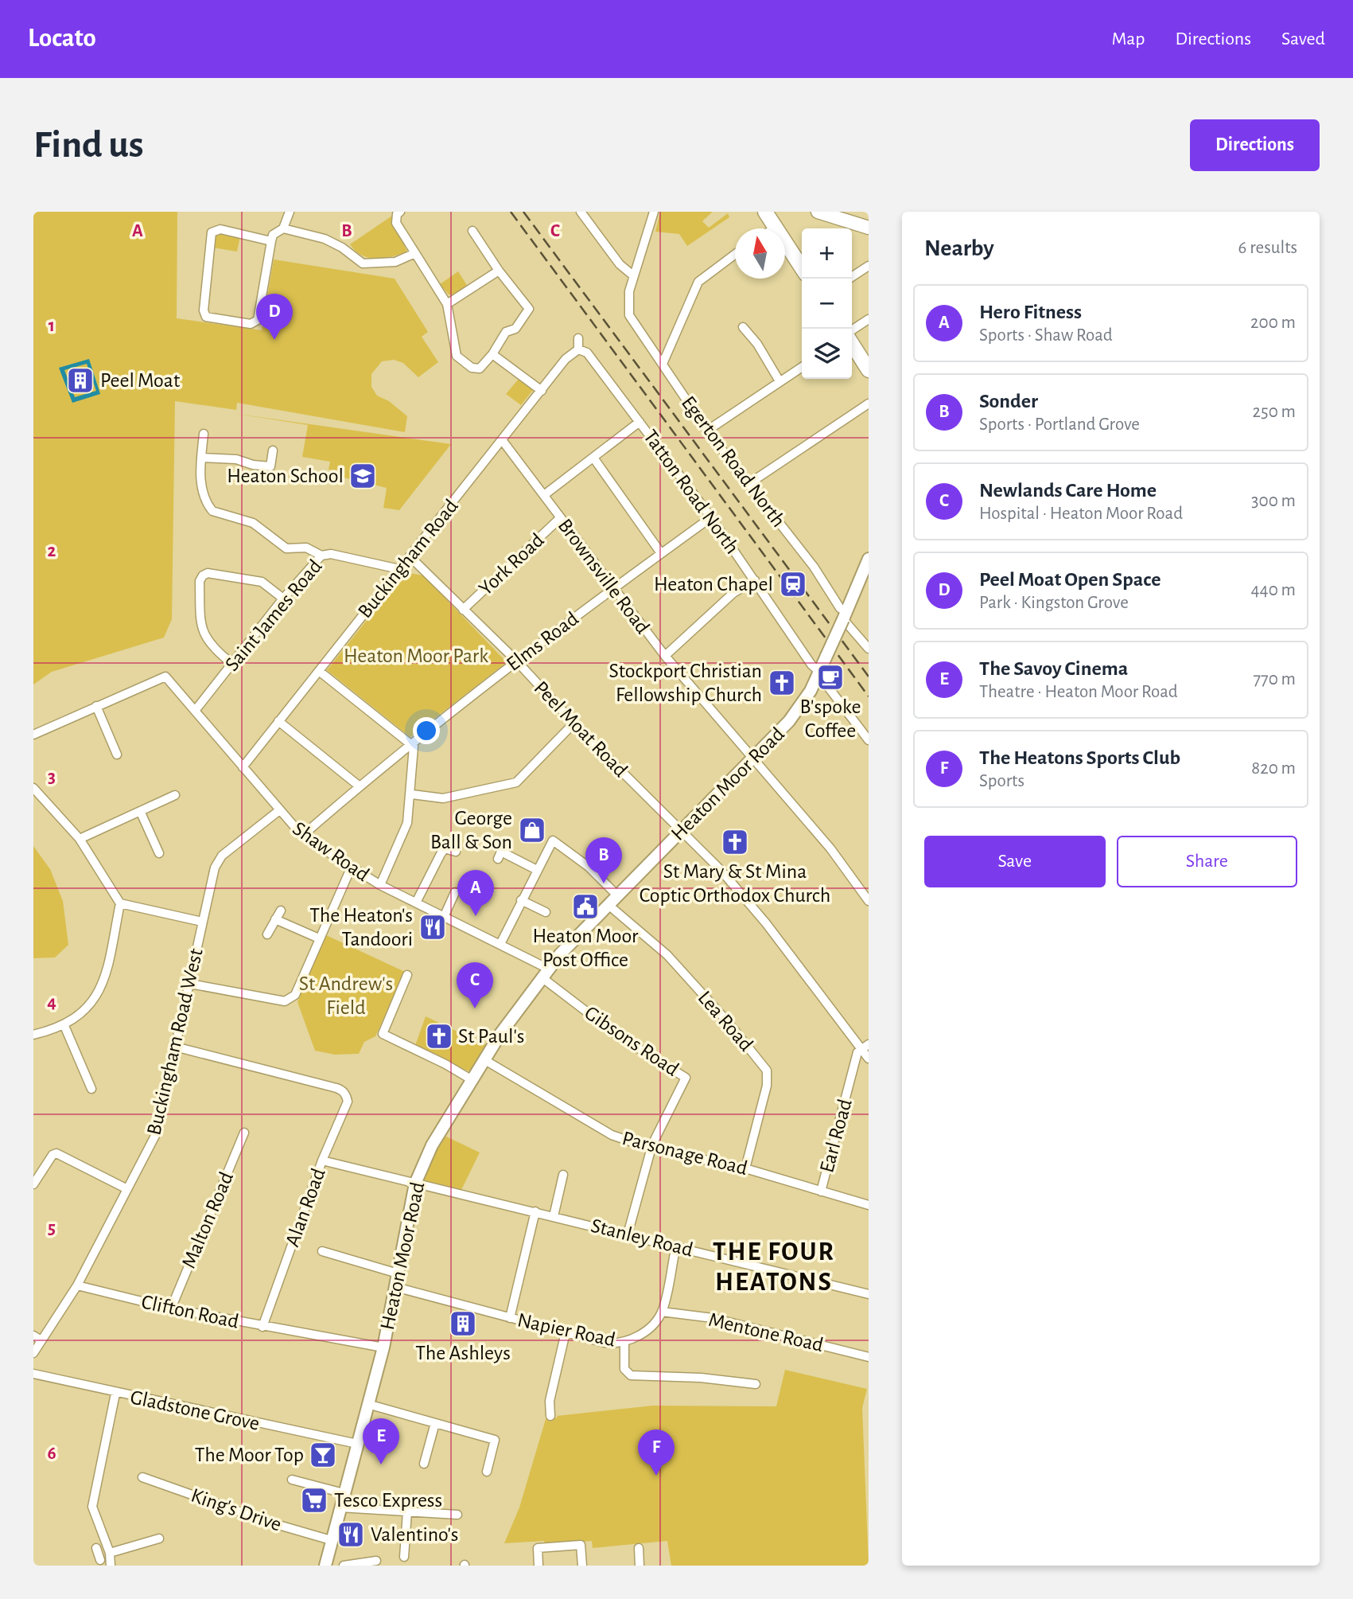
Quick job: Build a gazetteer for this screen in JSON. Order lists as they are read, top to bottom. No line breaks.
{"streets":{"main road":["Heaton Moor Road"],"street":["Egerton Road North","Tatton Road North","Buckingham Road","York Road","Brownsville Road","Saint James Road","Elms Road","Peel Moat Road","Shaw Road","Lea Road","Gibsons Road","Buckingham Road West","Earl Road","Parsonage Road","Alan Road","Malton Road","Stanley Road","Clifton Road","Napier Road","Mentone Road","Gladstone Grove","King's Drive"]},"crossings":[["Egerton Road North","Heaton Moor Road"],["Tatton Road North","Buckingham Road"],["Tatton Road North","Elms Road"],["Tatton Road North","Heaton Moor Road"],["Buckingham Road","Brownsville Road"],["Buckingham Road","Saint James Road"],["Buckingham Road","Peel Moat Road"],["Buckingham Road","Shaw Road"],["York Road","Brownsville Road"],["York Road","Peel Moat Road"],["Brownsville Road","Elms Road"],["Brownsville Road","Heaton Moor Road"],["Saint James Road","Shaw Road"],["Elms Road","Peel Moat Road"],["Elms Road","Shaw Road"],["Peel Moat Road","Heaton Moor Road"],["Peel Moat Road","Earl Road"],["Heaton Moor Road","Shaw Road"],["Heaton Moor Road","Lea Road"],["Heaton Moor Road","Gibsons Road"],["Heaton Moor Road","Parsonage Road"],["Heaton Moor Road","Stanley Road"],["Heaton Moor Road","Clifton Road"],["Heaton Moor Road","Napier Road"],["Heaton Moor Road","Gladstone Grove"],["Heaton Moor Road","King's Drive"],["Shaw Road","Gibsons Road"],["Shaw Road","Buckingham Road West"],["Lea Road","Parsonage Road"],["Gibsons Road","Parsonage Road"],["Buckingham Road West","Alan Road"],["Buckingham Road West","Clifton Road"],["Earl Road","Parsonage Road"],["Alan Road","Stanley Road"],["Alan Road","Clifton Road"],["Malton Road","Clifton Road"],["Napier Road","Mentone Road"]],"districts":["THE FOUR HEATONS"],"parks":["Heaton Moor Park","St Andrew's Field"],"places":{"building":["Peel Moat","The Ashleys"],"school or university":["Heaton School"],"station":["Heaton Chapel"],"cafe":["B'spoke Coffee"],"church":["Stockport Christian Fellowship Church","St Mary & St Mina Coptic Orthodox Church","St Paul's"],"shop":["George Ball & Son"],"public building":["Heaton Moor Post Office"],"restaurant":["The Heaton's Tandoori","Valentino's"],"bar":["The Moor Top"],"supermarket":["Tesco Express"]},"north":"top","page":{"header":"Locato","nav":["Map","Directions","Saved"],"buttons":["Directions",["Save","Share"]],"title":"Find us","heading":["Nearby","6 results"],"map_buttons":["+","−"],"list":[{"mark":"A","name":"Hero Fitness","note":"Sports · Shaw Road","value":"200 m"},{"mark":"B","name":"Sonder","note":"Sports · Portland Grove","value":"250 m"},{"mark":"C","name":"Newlands Care Home","note":"Hospital · Heaton Moor Road","value":"300 m"},{"mark":"D","name":"Peel Moat Open Space","note":"Park · Kingston Grove","value":"440 m"},{"mark":"E","name":"The Savoy Cinema","note":"Theatre · Heaton Moor Road","value":"770 m"},{"mark":"F","name":"The Heatons Sports Club","note":"Sports","value":"820 m"}],"pins":["D","B","A","C","E","F"]},"grid":{"columns":["A","B","C"],"rows":["1","2","3","4","5","6"]}}
